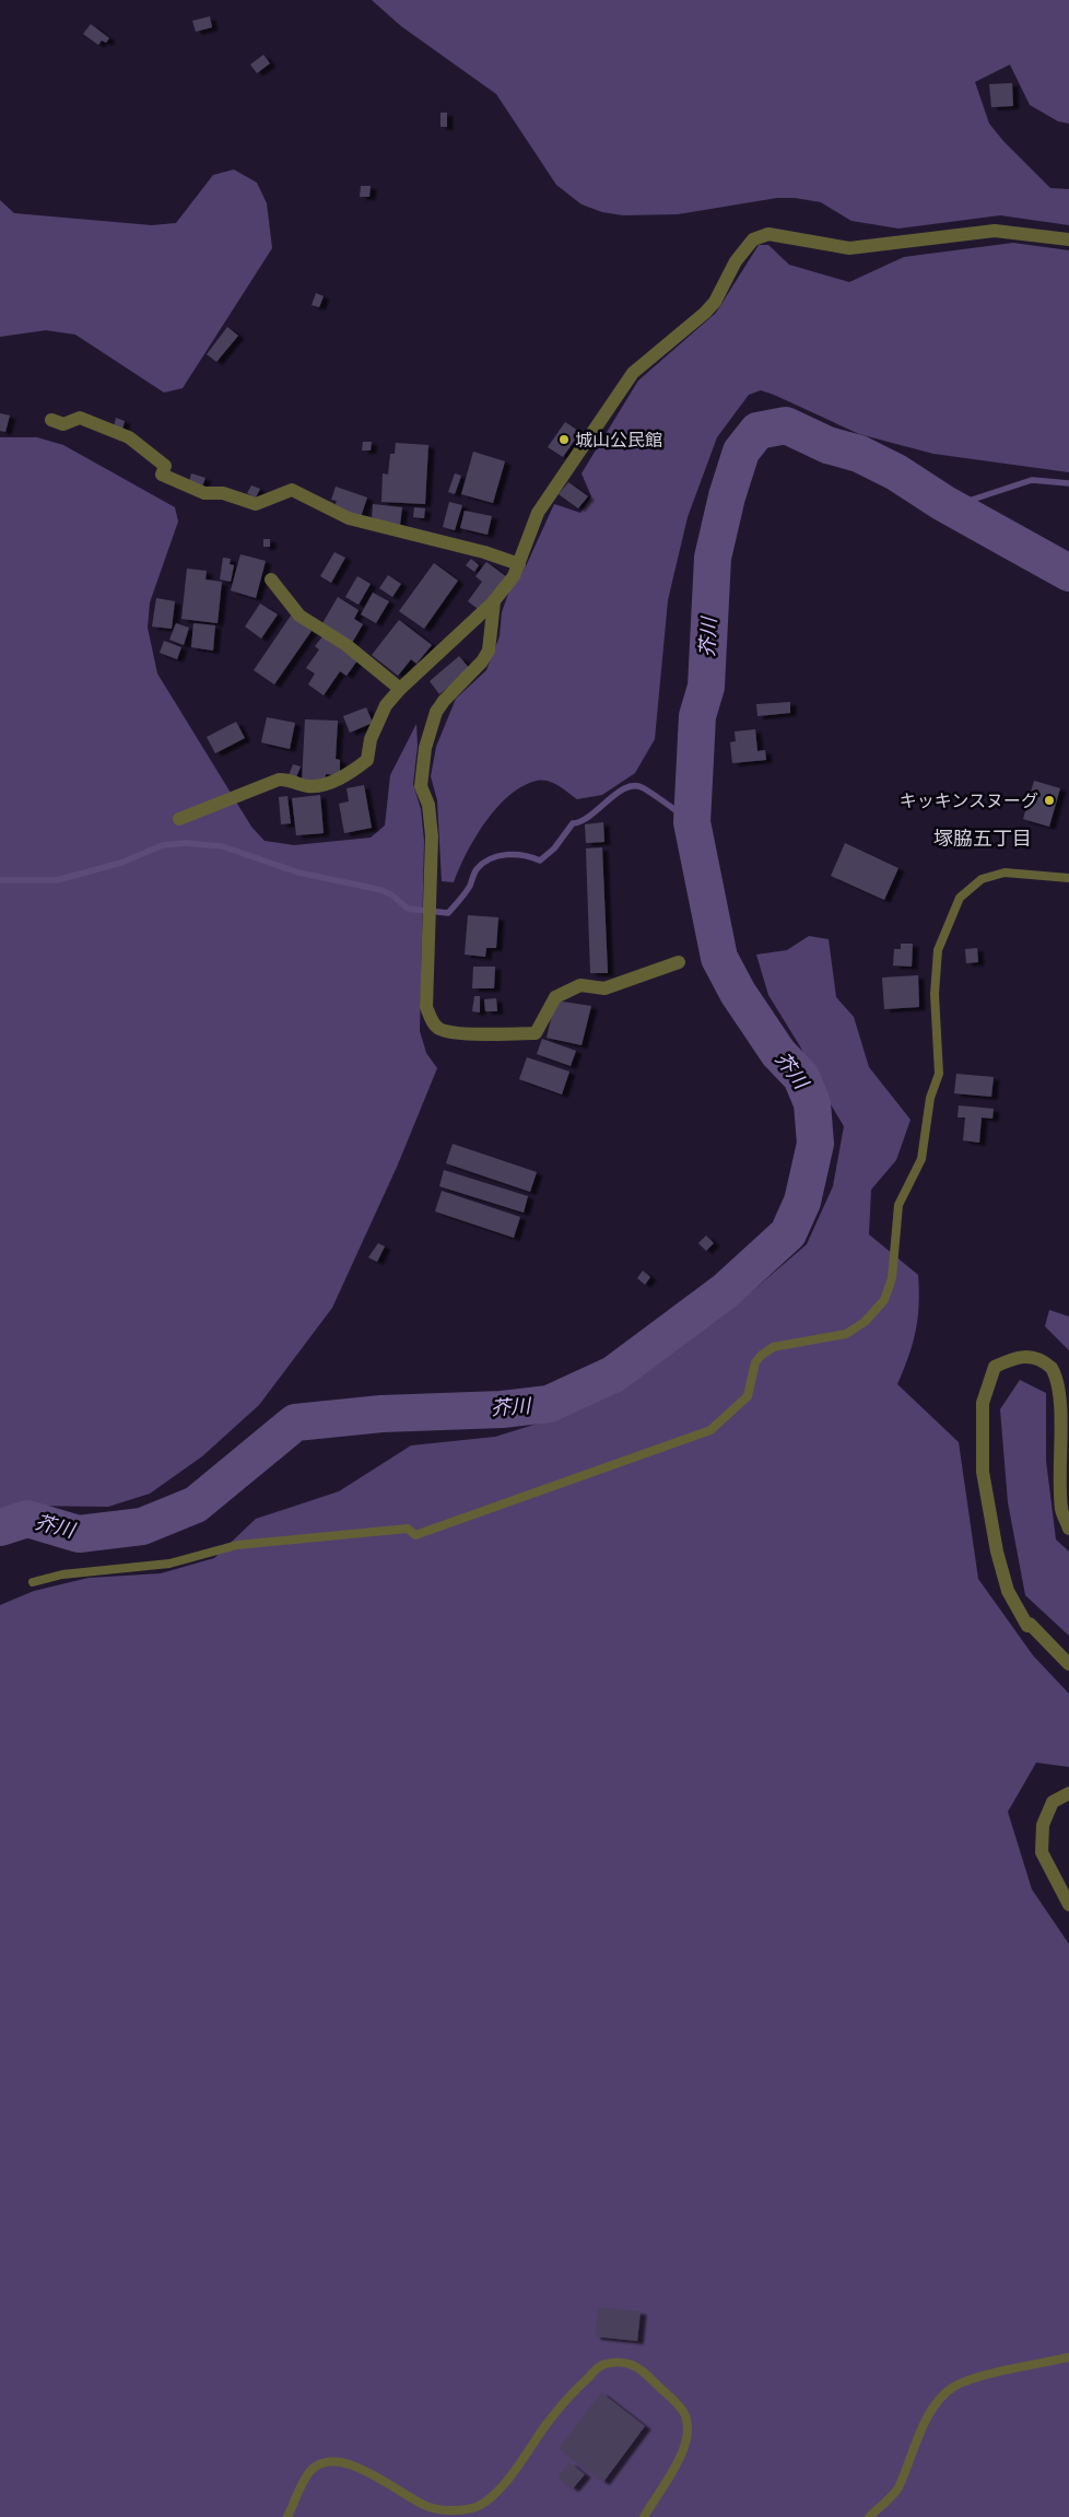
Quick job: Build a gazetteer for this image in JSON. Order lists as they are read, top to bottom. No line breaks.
{"districts":["塚脇五丁目"],"water":["芥川"],"places":["城山公民館","キッキンスヌーグ"]}
